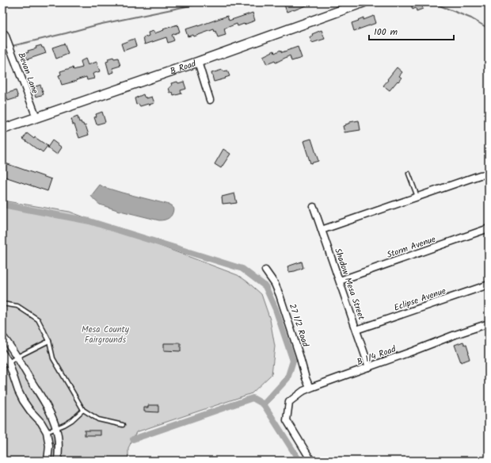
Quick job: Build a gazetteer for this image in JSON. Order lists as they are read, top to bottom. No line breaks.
{"streets":{"street":["B Road","Bevan Lane","Storm Avenue","Shadow Mesa Street","Eclipse Avenue","27 1/2 Road","B 1/4 Road"]},"crossings":[["B Road","Bevan Lane"],["Storm Avenue","Shadow Mesa Street"],["Shadow Mesa Street","Eclipse Avenue"],["Shadow Mesa Street","B 1/4 Road"],["27 1/2 Road","B 1/4 Road"]],"parks":["Mesa County Fairgrounds"],"scale_bar":"100 m"}
